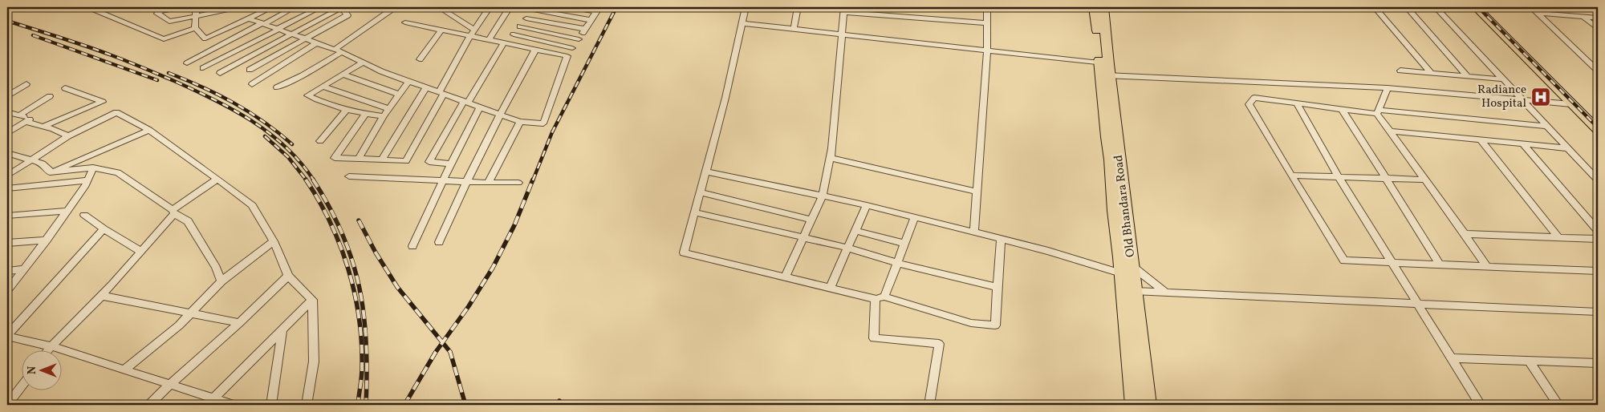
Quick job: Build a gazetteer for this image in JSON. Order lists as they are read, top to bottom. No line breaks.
{"streets":{"main road":["Old Bhandara Road"]},"places":{"hospital":["Radiance Hospital"]},"north":"left"}
